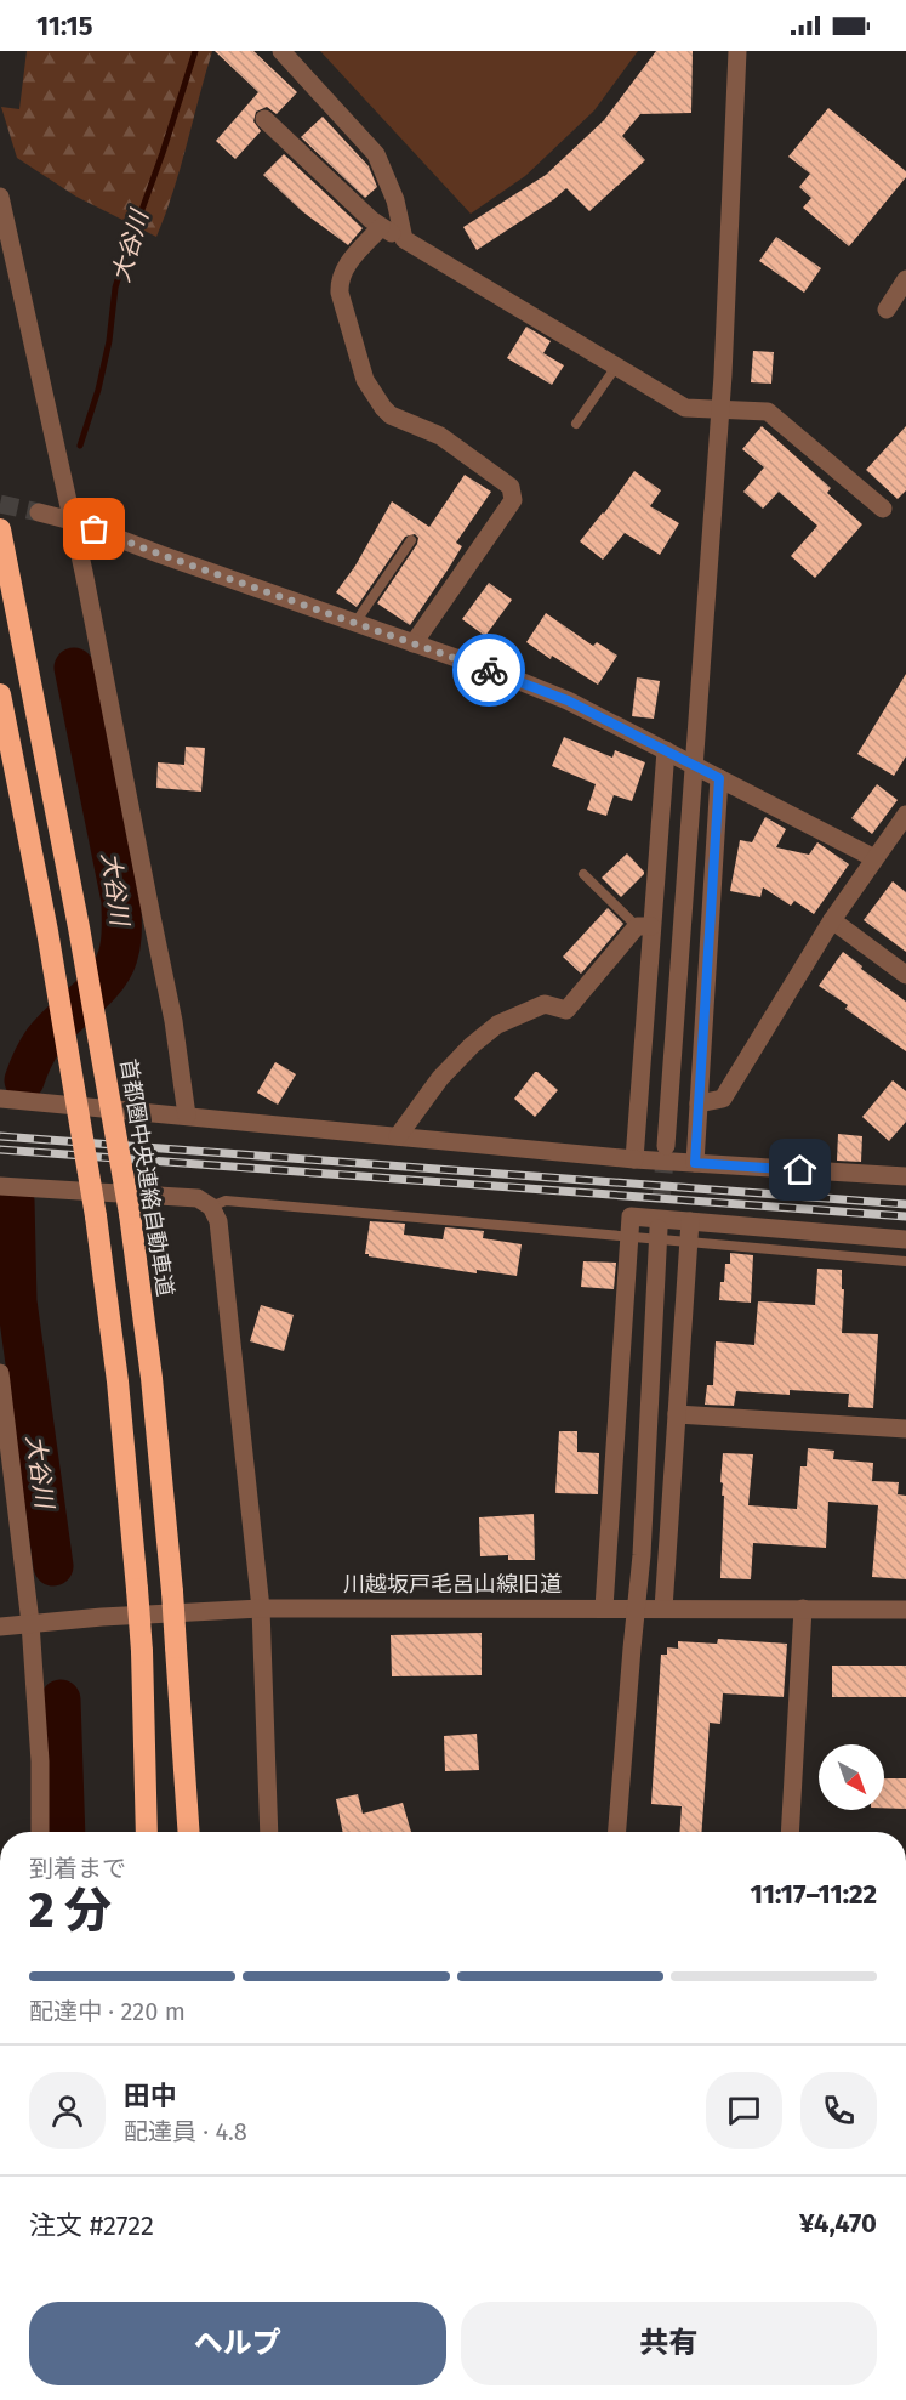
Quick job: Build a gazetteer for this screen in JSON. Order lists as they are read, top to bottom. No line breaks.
{"streets":{"highway":["首都圏中央連絡自動車道"],"street":["川越坂戸毛呂山線旧道"]},"water":["大谷川"],"north":"bottom right","page":{"status":"11:15","heading":["2 分","到着まで","11:17–11:22"],"panel":["田中","配達員 · 4.8","注文 #2722","¥4,470"],"bar":"配達中 · 220 m","buttons":["ヘルプ","共有"]}}
